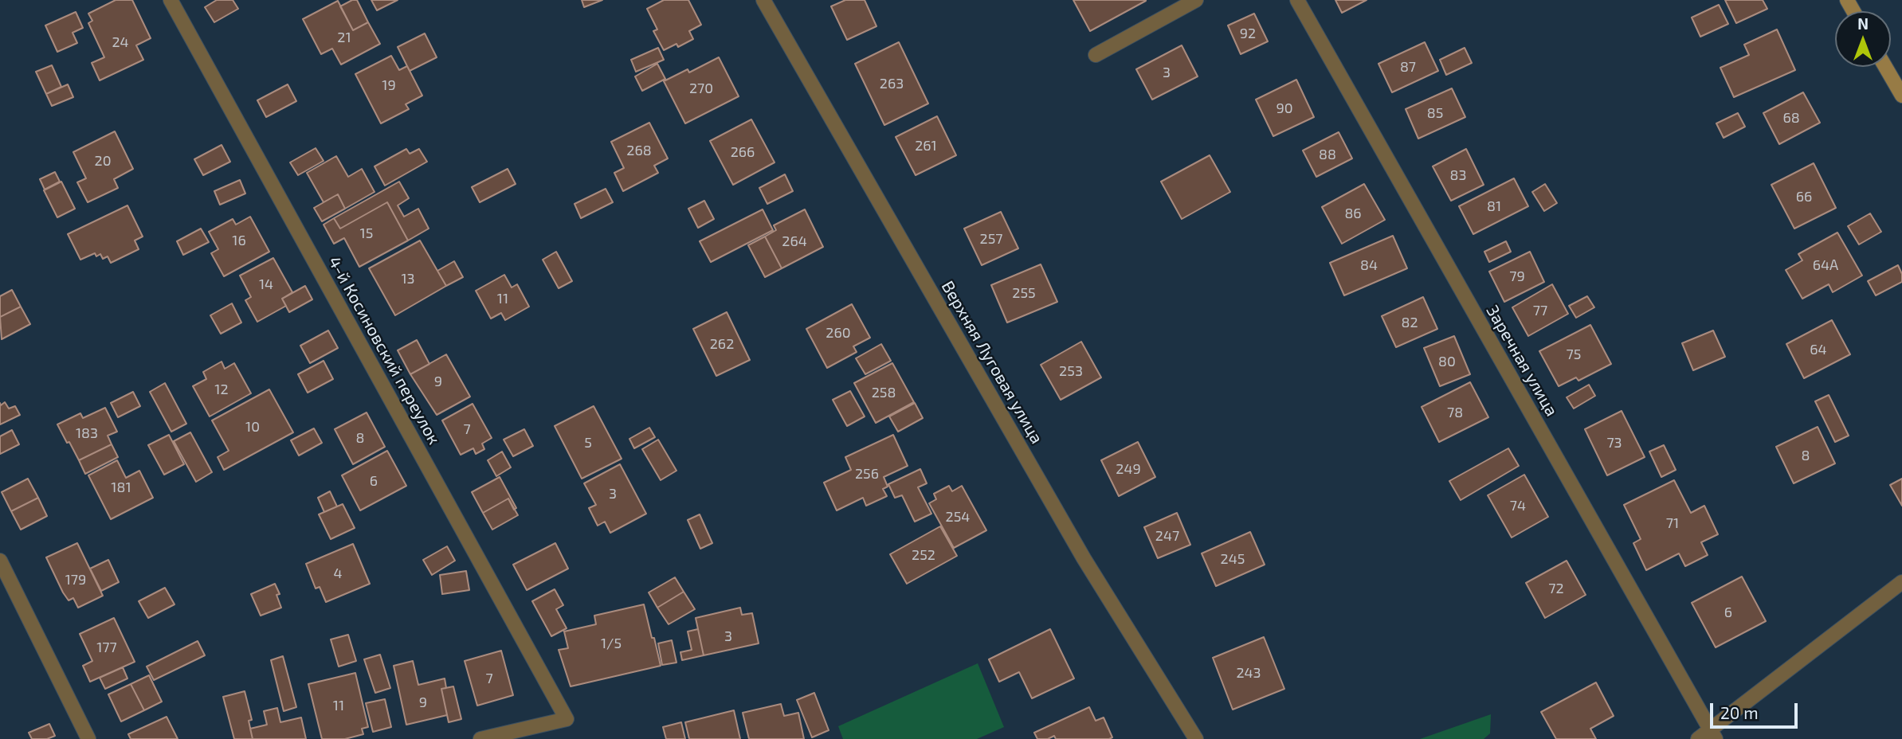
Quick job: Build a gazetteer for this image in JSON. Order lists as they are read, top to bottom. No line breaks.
{"streets":{"street":["4-й Косиновский переулок","Заречная улица","Верхняя Луговая улица"]},"house_numbers":["92","21","24","87","3","263","19","270","90","85","68","261","268","266","88","20","83","66","81","86","15","257","16","264","84","64А","79","13","14","255","11","77","82","260","262","64","75","80","253","9","12","258","78","10","7","183","8","5","73","8","249","256","6","181","3","74","254","71","247","252","245","4","179","72","6","3","1/5","177","243","7","9","11"],"scale_bar":"20 m","north":"top"}
